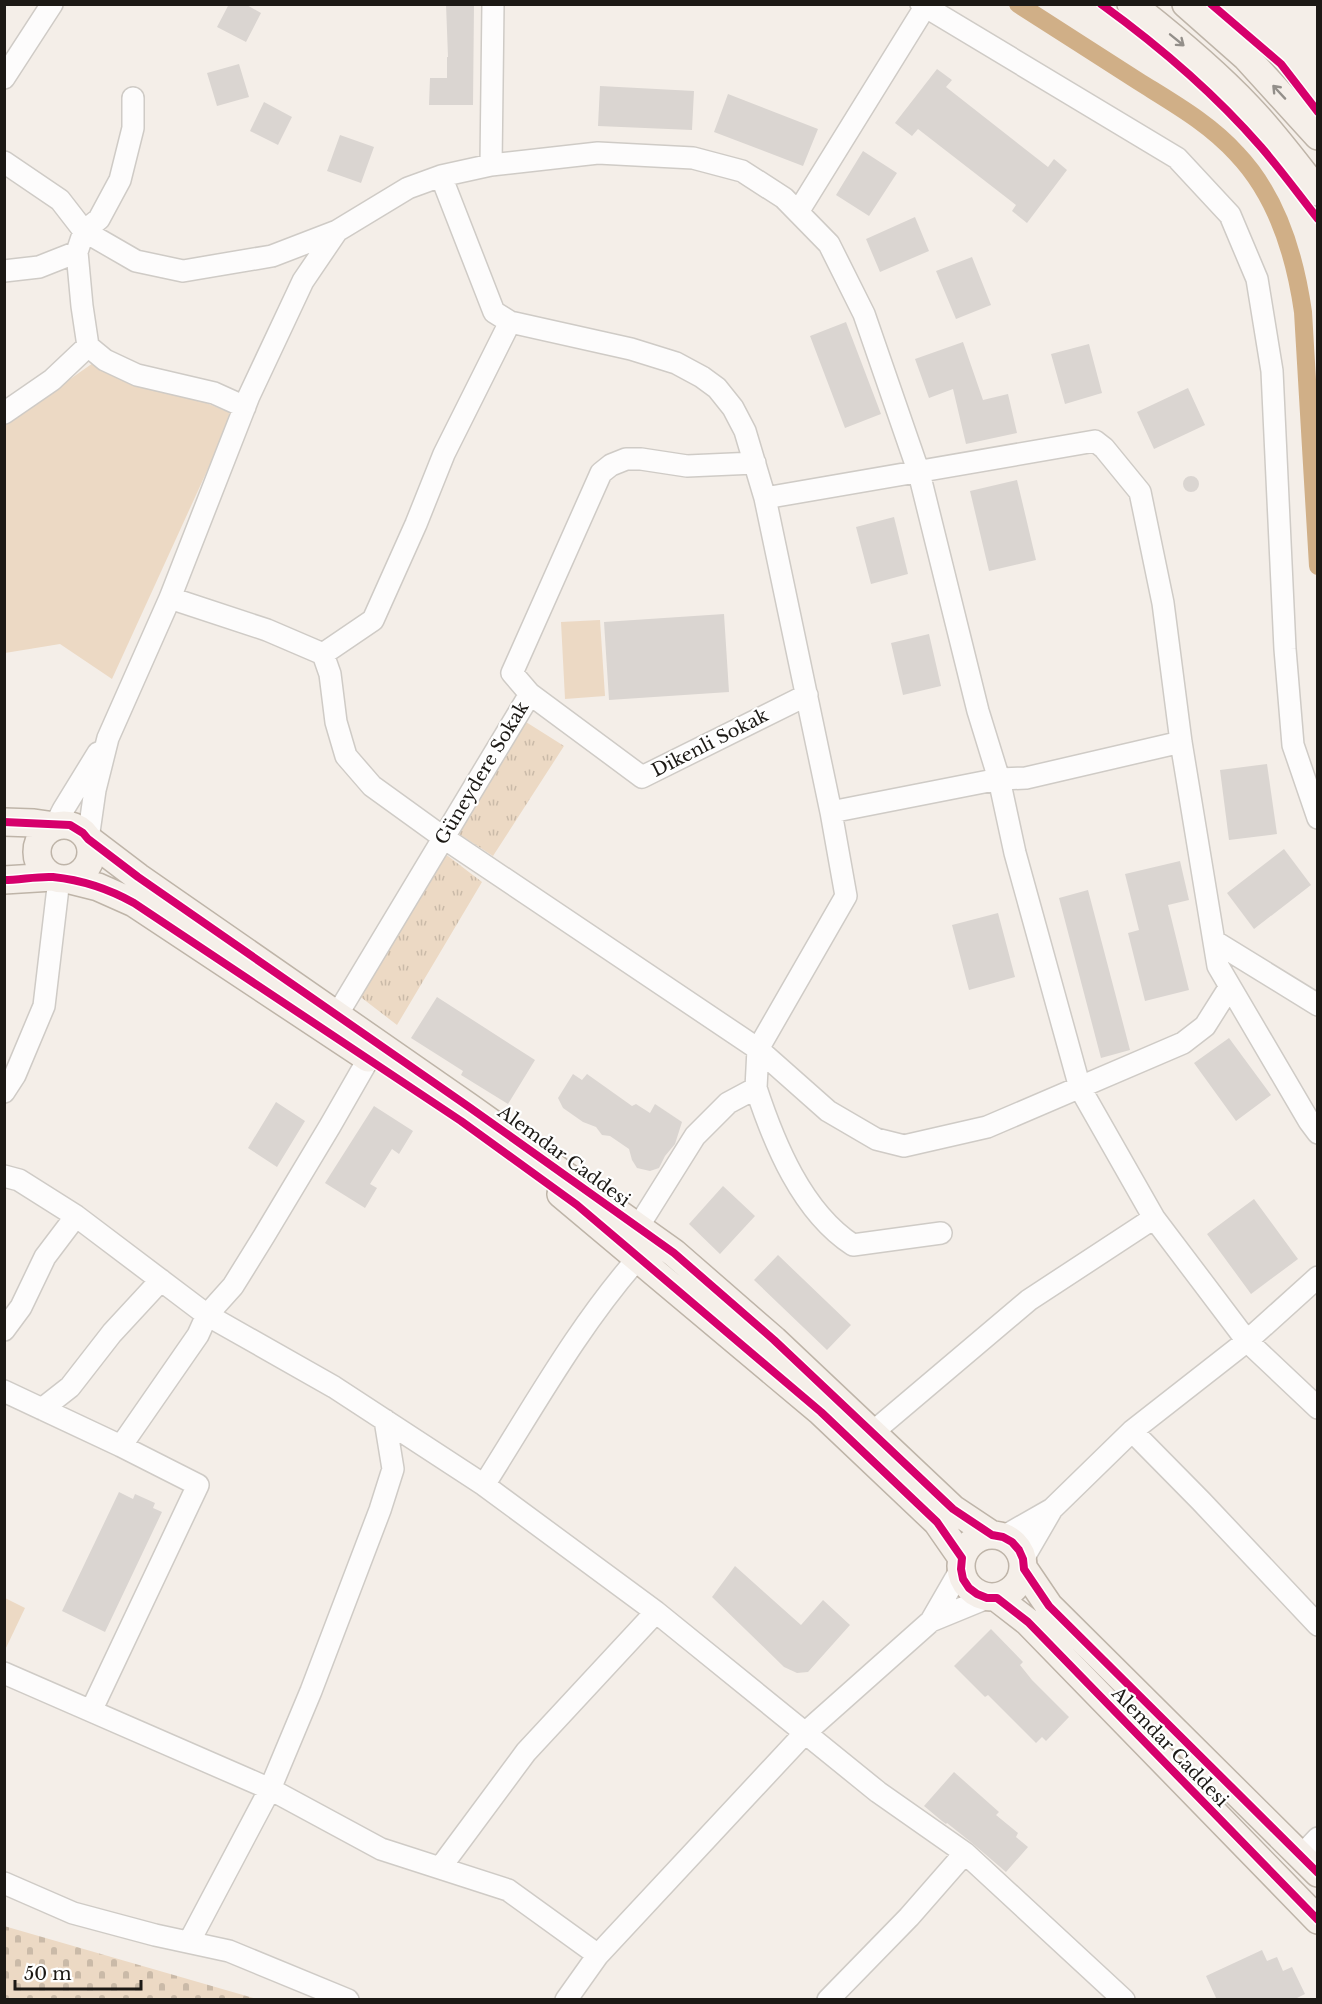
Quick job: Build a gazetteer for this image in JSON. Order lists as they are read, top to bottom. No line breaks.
{"streets":{"main road":["Alemdar Caddesi"],"street":["Dikenli Sokak","Güneydere Sokak"]},"crossings":[["Dikenli Sokak","Güneydere Sokak"],["Güneydere Sokak","Alemdar Caddesi"]],"scale_bar":"50 m"}
